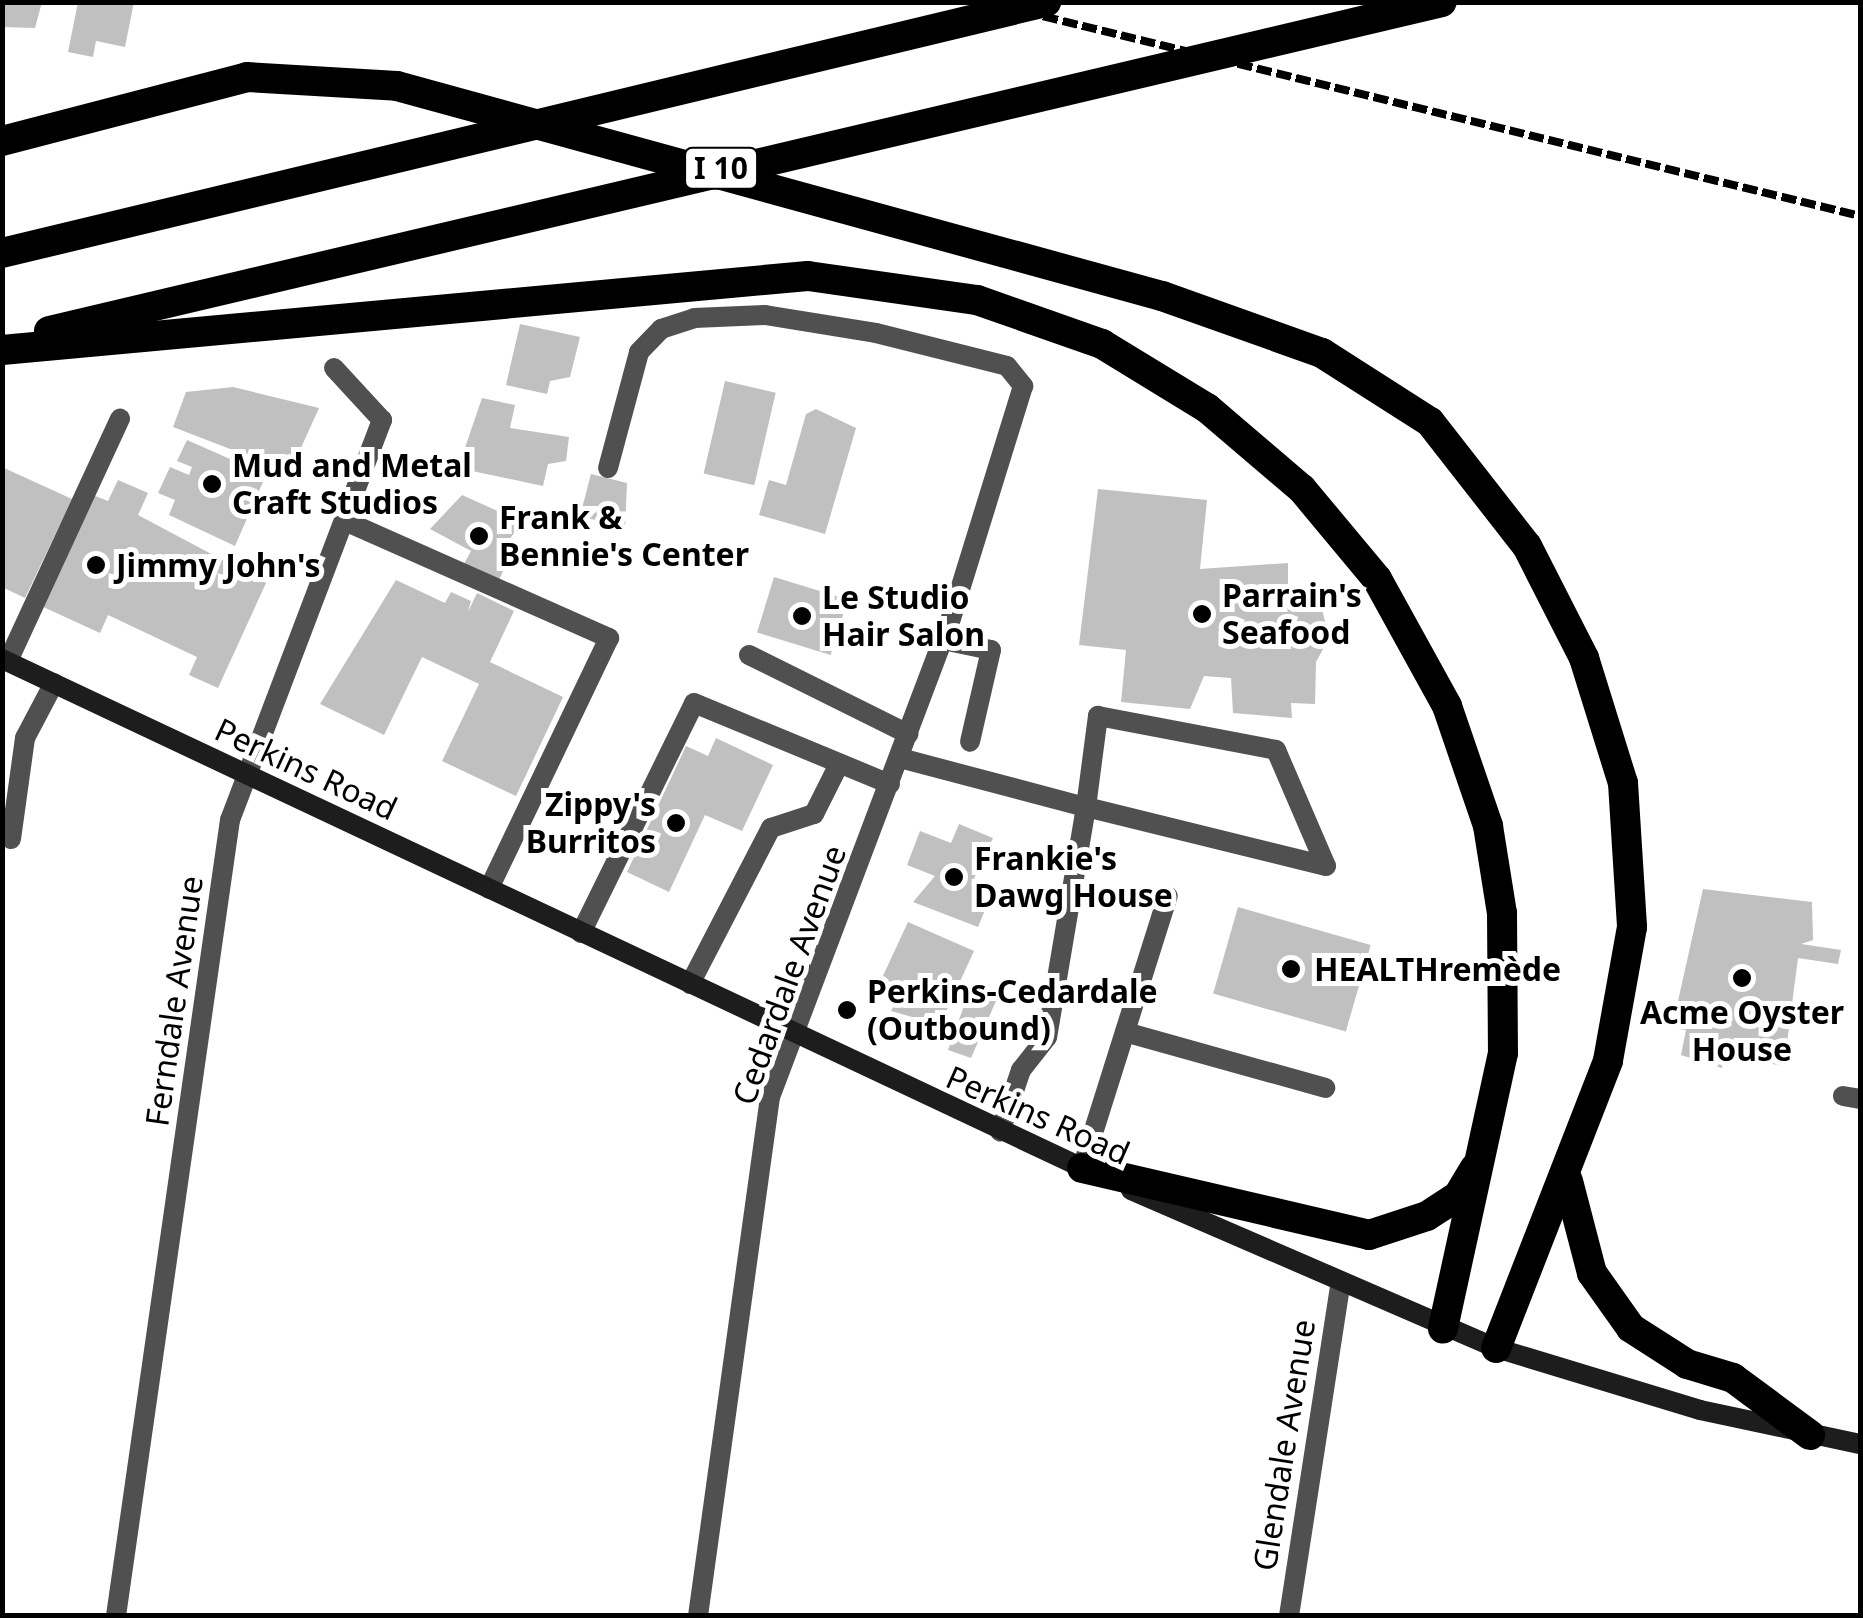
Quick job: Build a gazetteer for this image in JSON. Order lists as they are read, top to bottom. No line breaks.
{"streets":{"highway":["I 10"],"street":["Perkins Road","Cedardale Avenue","Ferndale Avenue","Glendale Avenue"]},"crossings":[["Perkins Road","Cedardale Avenue"],["Perkins Road","Ferndale Avenue"],["Perkins Road","Glendale Avenue"]],"places":["Mud and Metal Craft Studios","Frank & Bennie's Center","Jimmy John's","Parrain's Seafood","Le Studio Hair Salon","Zippy's Burritos","Frankie's Dawg House","HEALTHremède","Acme Oyster House","Perkins-Cedardale (Outbound)"]}
